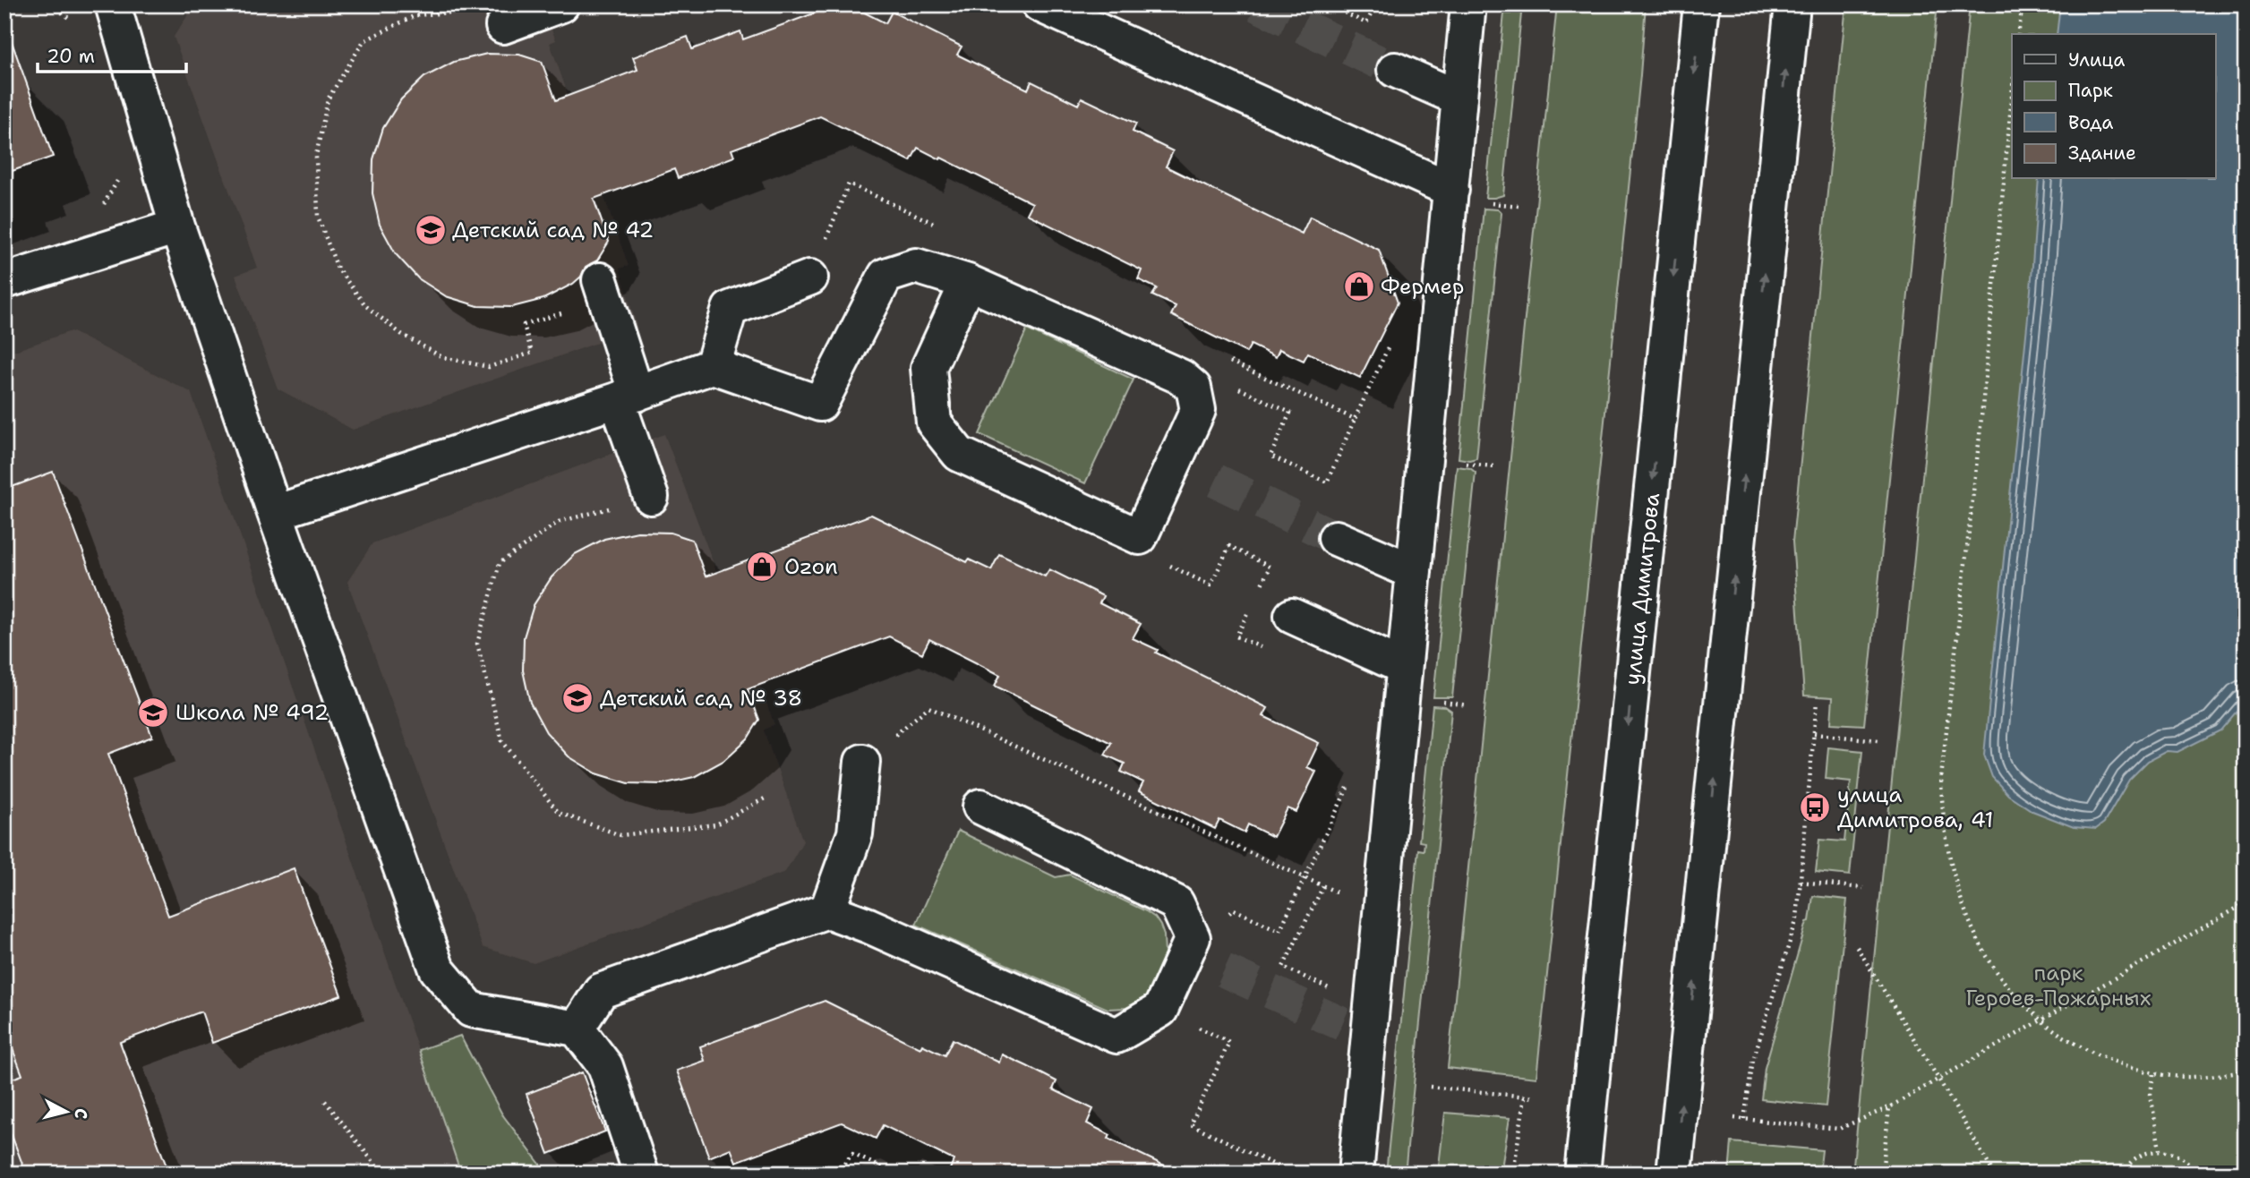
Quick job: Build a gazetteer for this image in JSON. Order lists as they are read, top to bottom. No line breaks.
{"streets":{"street":["улица Димитрова"]},"parks":["парк Героев-Пожарных"],"places":{"school or university":["Детский сад № 42","Детский сад № 38","Школа № 492"],"shop":["Фермер","Ozon"],"bus stop":["улица Димитрова, 41"]},"legend":["Улица","Парк","Вода","Здание"],"scale_bar":"20 m","north":"right"}
